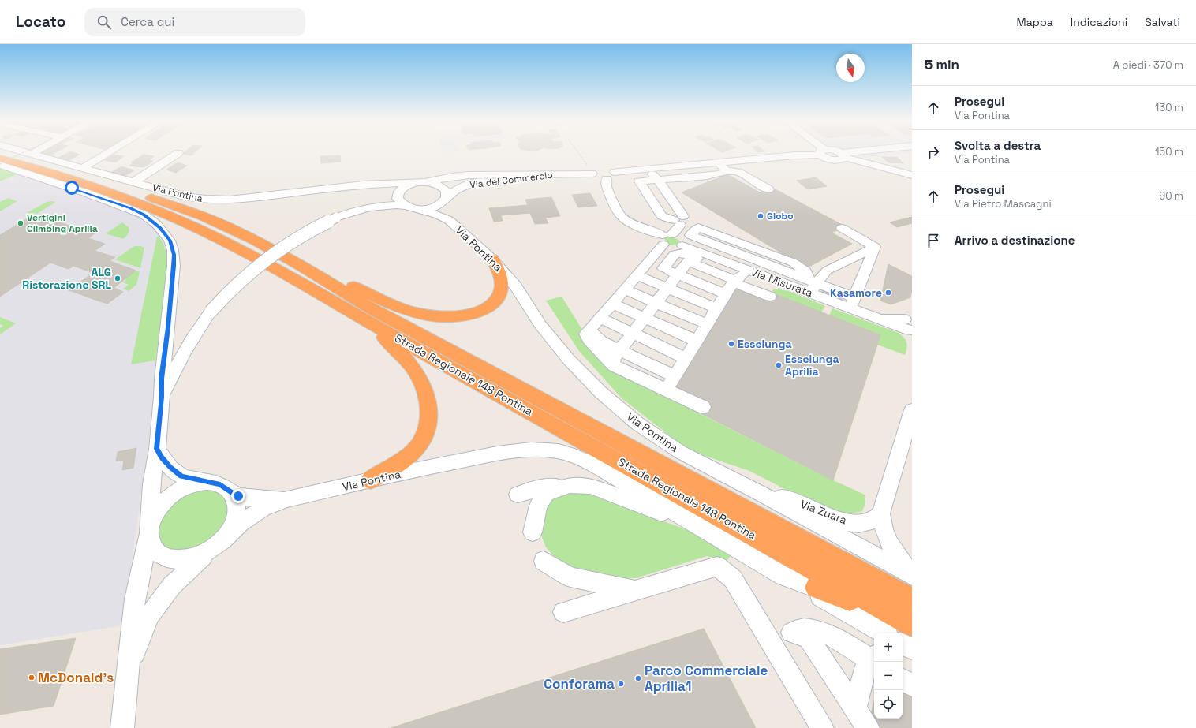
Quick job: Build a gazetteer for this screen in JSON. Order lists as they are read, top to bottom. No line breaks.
{"streets":{"highway":["Strada Regionale 148 Pontina"],"street":["Via del Commercio","Via Pontina","Via Misurata","Via Zuara"]},"crossings":[["Via del Commercio","Via Pontina"],["Via Pontina","Strada Regionale 148 Pontina"],["Via Pontina","Via Zuara"]],"places":["Globo","Vertigini Climbing Aprilia","ALG Ristorazione SRL","Kasamore","Esselunga","Esselunga Aprilia","McDonald's","Parco Commerciale Aprilia1","Conforama"],"north":"bottom","page":{"header":"Locato","search":"Cerca qui","nav":["Mappa","Indicazioni","Salvati"],"heading":["5 min","A piedi · 370 m"],"list":[["Prosegui","Via Pontina","130 m"],["Svolta a destra","Via Pontina","150 m"],["Prosegui","Via Pietro Mascagni","90 m"],"Arrivo a destinazione"],"map_buttons":["+","−"]}}
